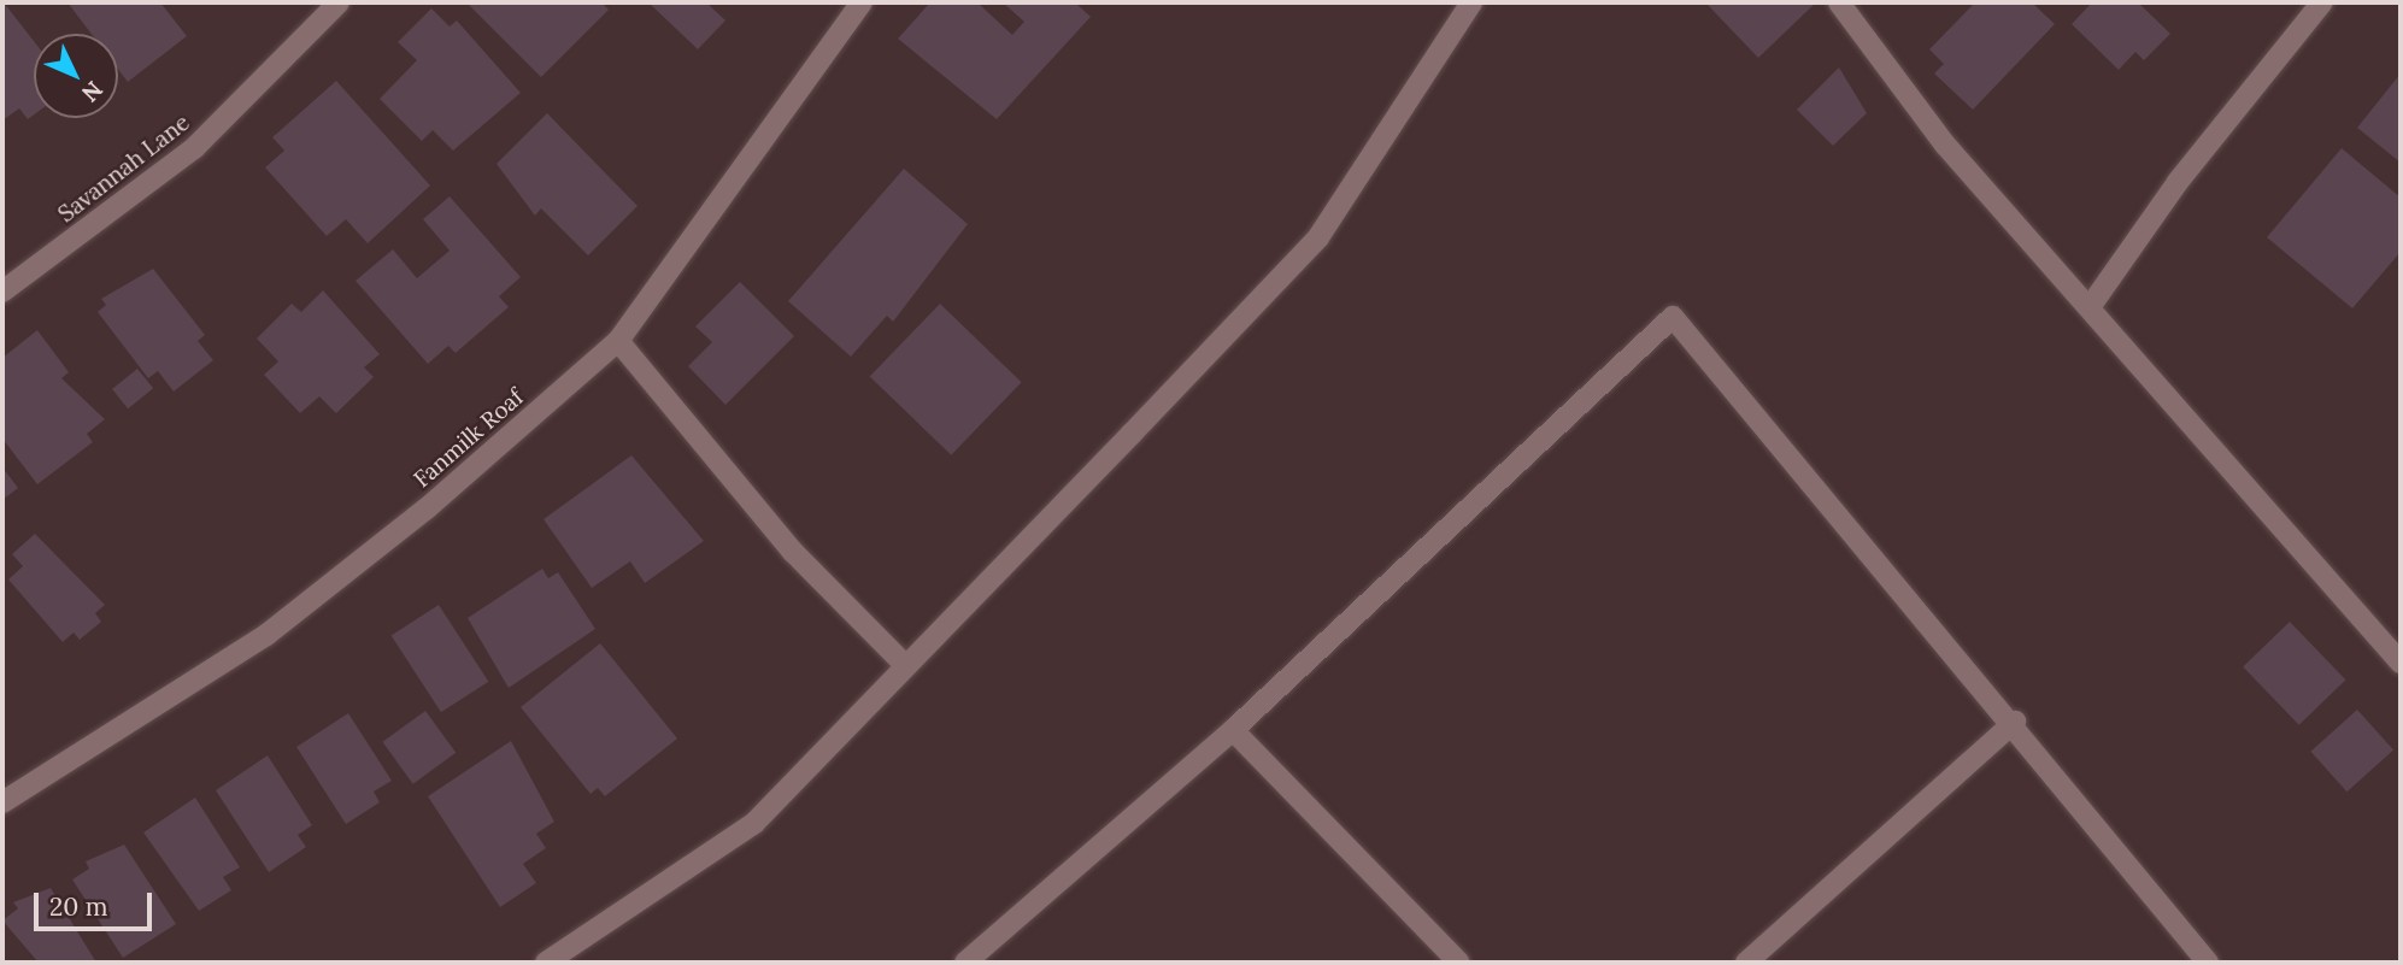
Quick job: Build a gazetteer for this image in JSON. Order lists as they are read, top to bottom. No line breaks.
{"streets":{"street":["Savannah Lane","Fanmilk Roaf"]},"scale_bar":"20 m","north":"bottom right"}
